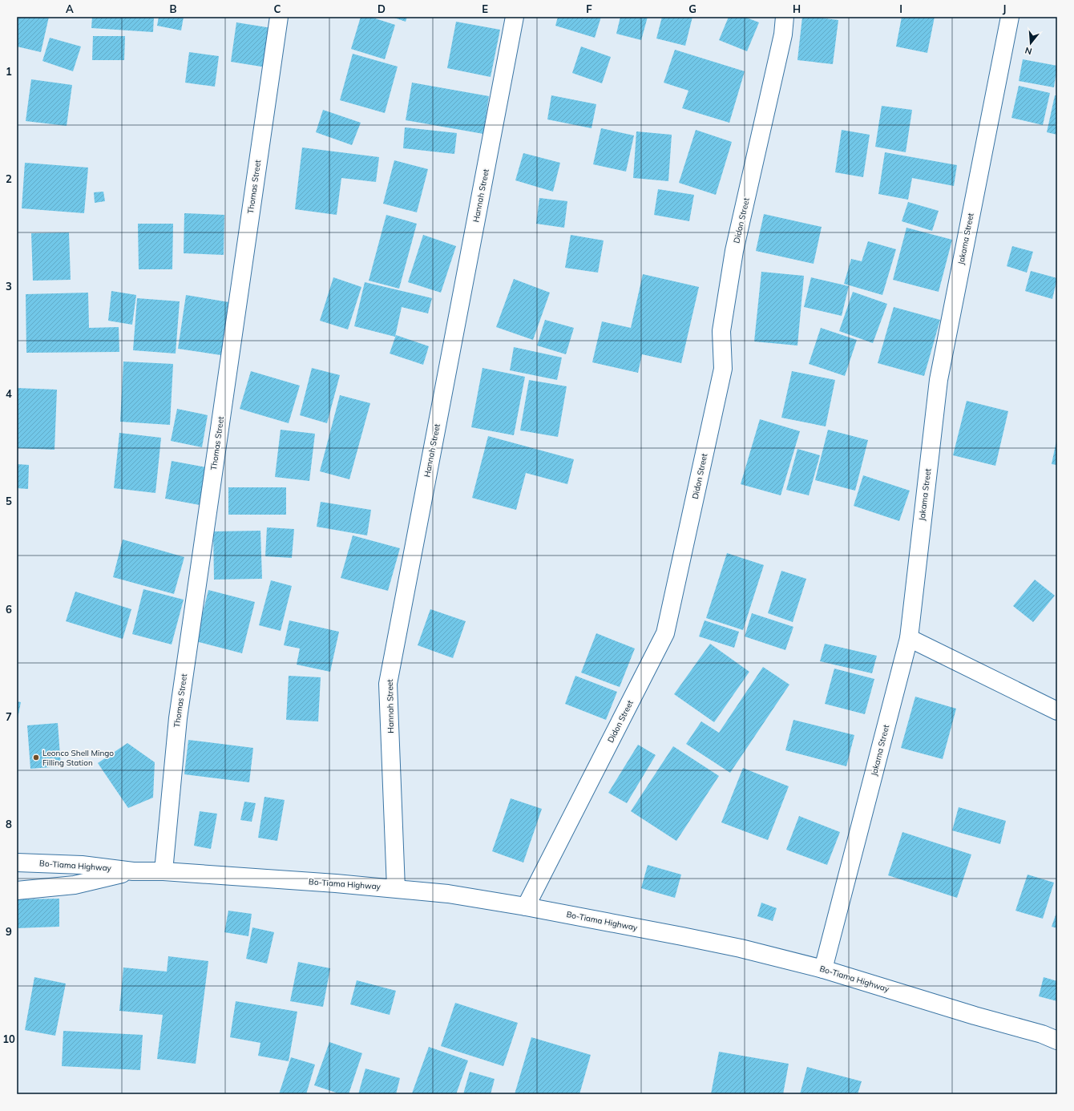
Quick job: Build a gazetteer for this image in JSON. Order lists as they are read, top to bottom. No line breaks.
{"streets":{"main road":["Thomas Street","Hannah Street","Didon Street","Jakama Street","Bo-Tiama Highway"]},"crossings":[["Thomas Street","Bo-Tiama Highway"],["Hannah Street","Bo-Tiama Highway"],["Didon Street","Bo-Tiama Highway"],["Jakama Street","Bo-Tiama Highway"]],"places":["Leonco Shell Mingo Filling Station"],"north":"bottom","grid":{"columns":["A","B","C","D","E","F","G","H","I","J"],"rows":["1","2","3","4","5","6","7","8","9","10"]}}
